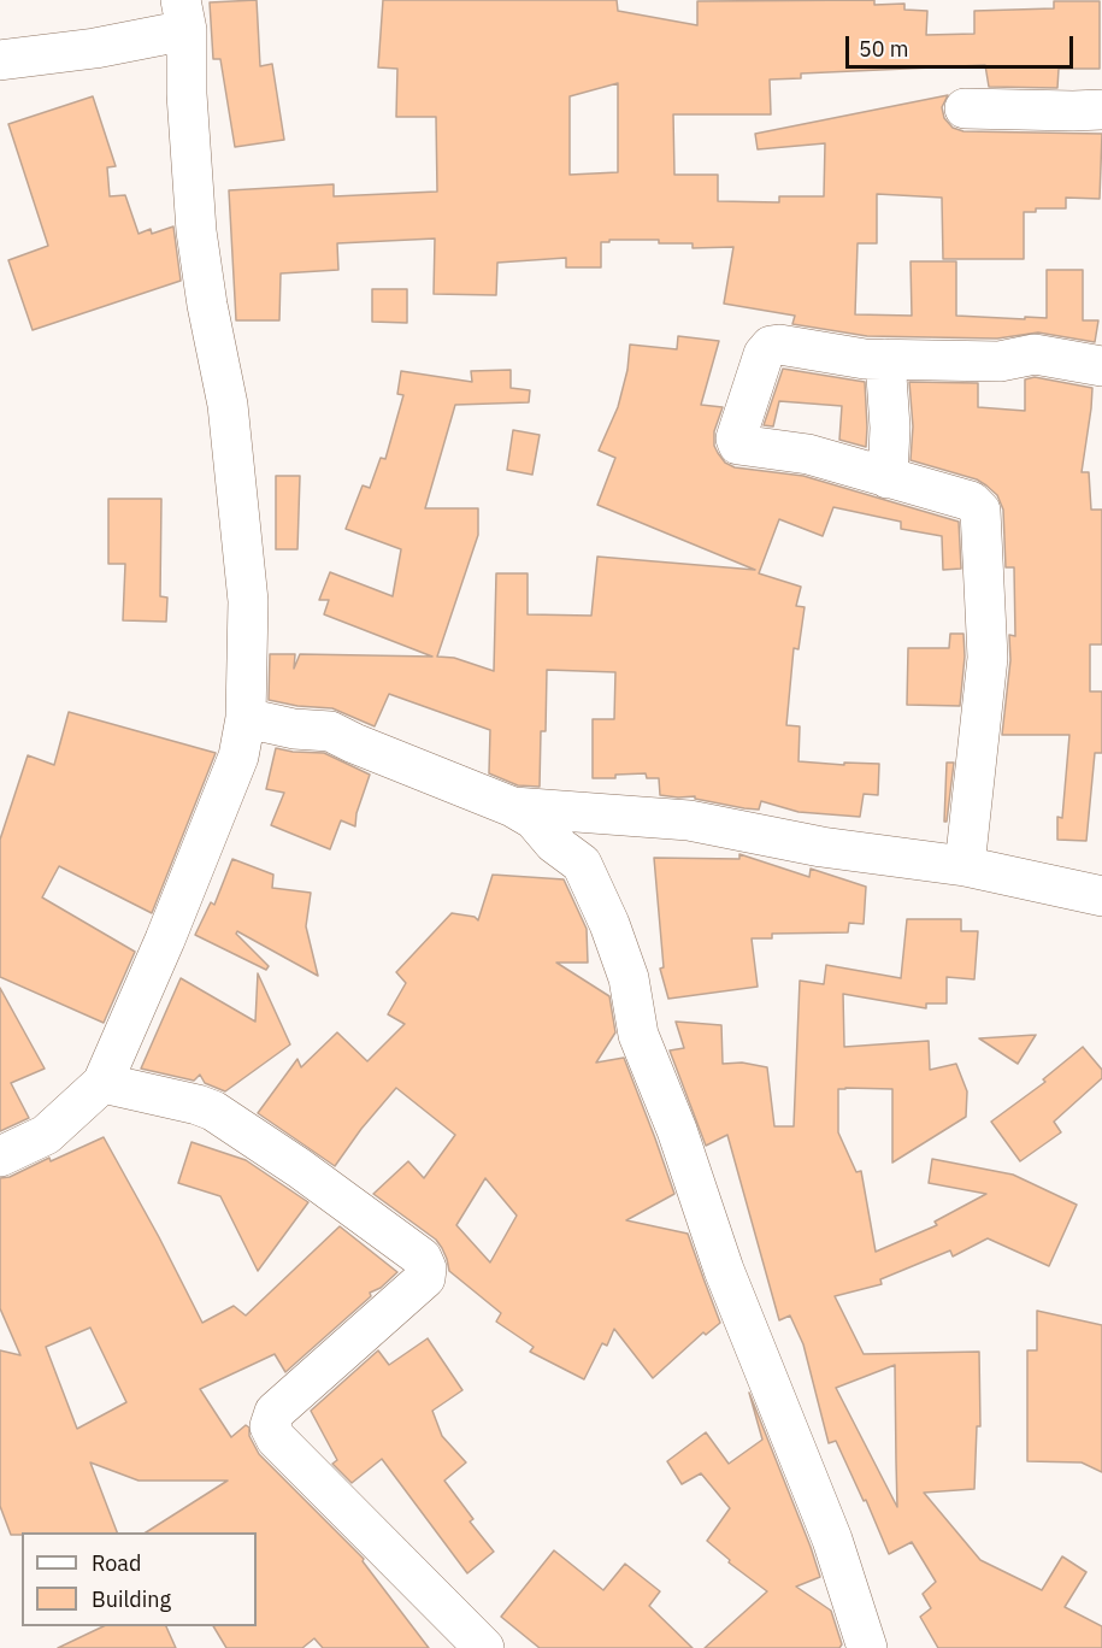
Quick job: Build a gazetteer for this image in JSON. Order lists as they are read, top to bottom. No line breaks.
{"legend":["Road","Building"],"scale_bar":"50 m"}
